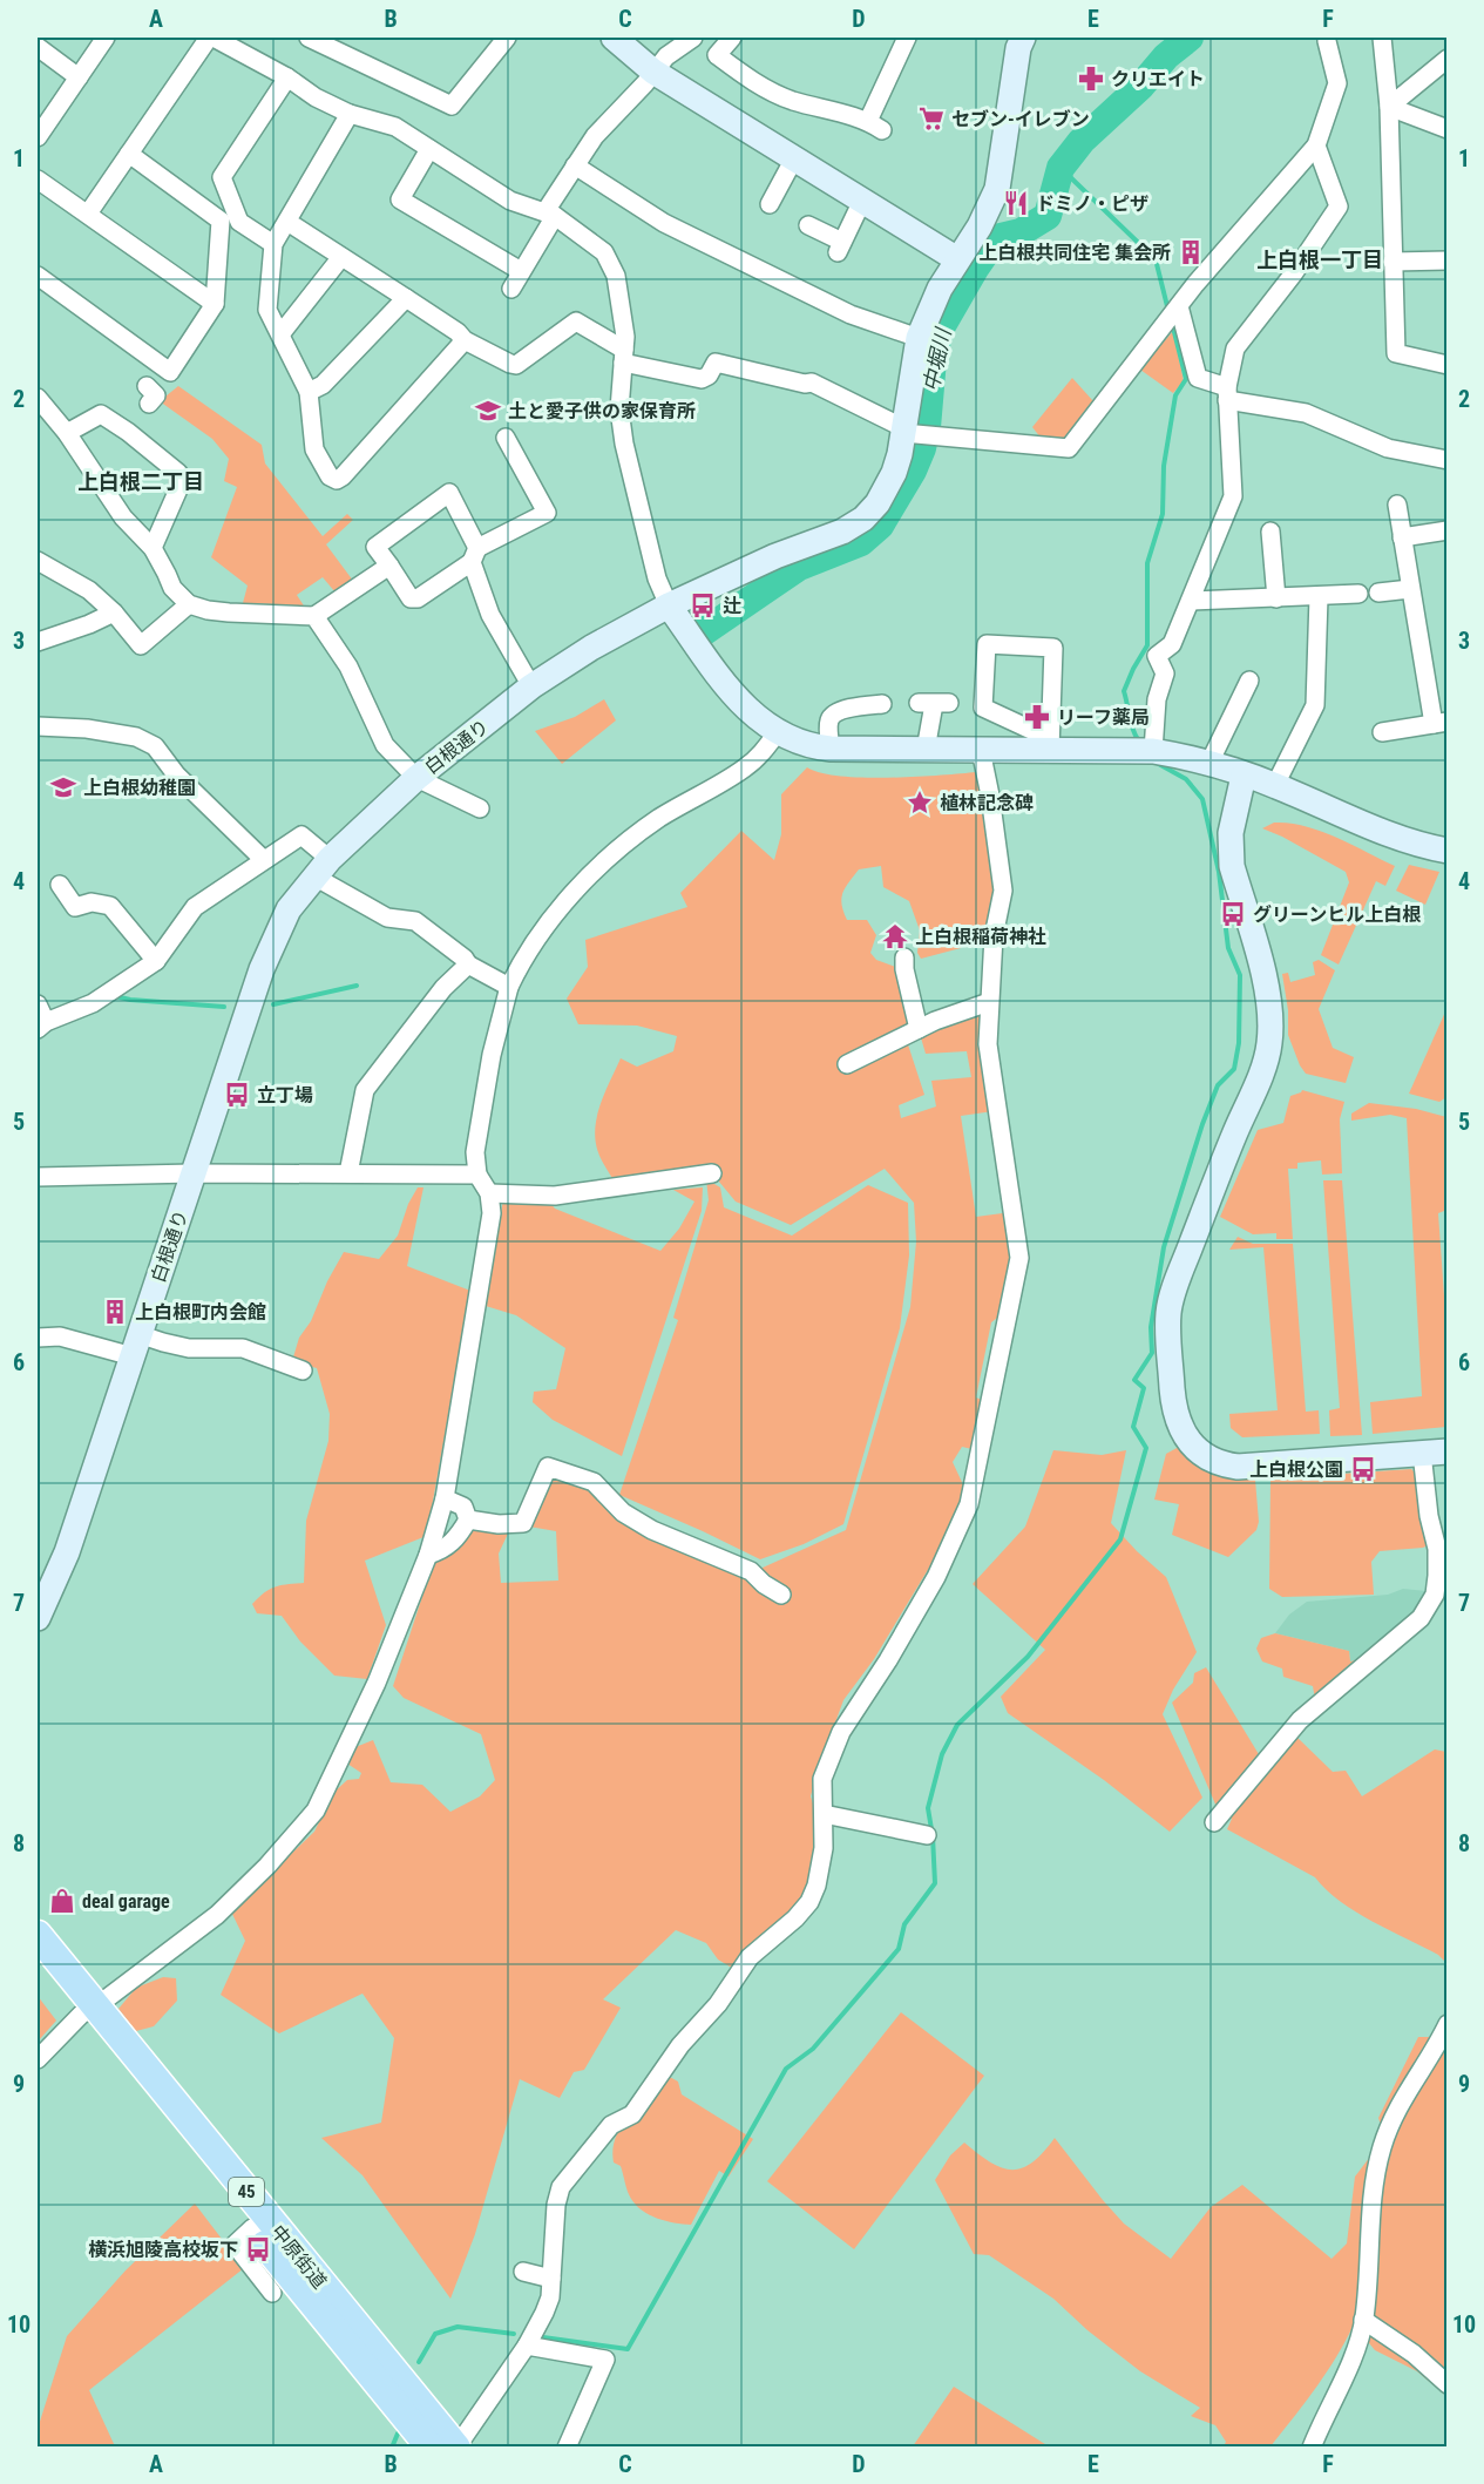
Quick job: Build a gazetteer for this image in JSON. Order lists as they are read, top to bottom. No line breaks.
{"streets":{"main road":["45","中原街道"],"street":["白根通り"]},"districts":["上白根一丁目","上白根二丁目"],"water":["中堀川"],"places":{"pharmacy":["クリエイト","リーフ薬局"],"supermarket":["セブン-イレブン"],"restaurant":["ドミノ・ピザ"],"building":["上白根共同住宅 集会所","上白根町内会館"],"school or university":["土と愛子供の家保育所","上白根幼稚園"],"bus stop":["辻","グリーンヒル上白根","立丁場","上白根公園","横浜旭陵高校坂下"],"place":["植林記念碑"],"temple":["上白根稲荷神社"],"shop":["deal garage"]},"grid":{"columns":["A","B","C","D","E","F"],"rows":["1","2","3","4","5","6","7","8","9","10"]}}
